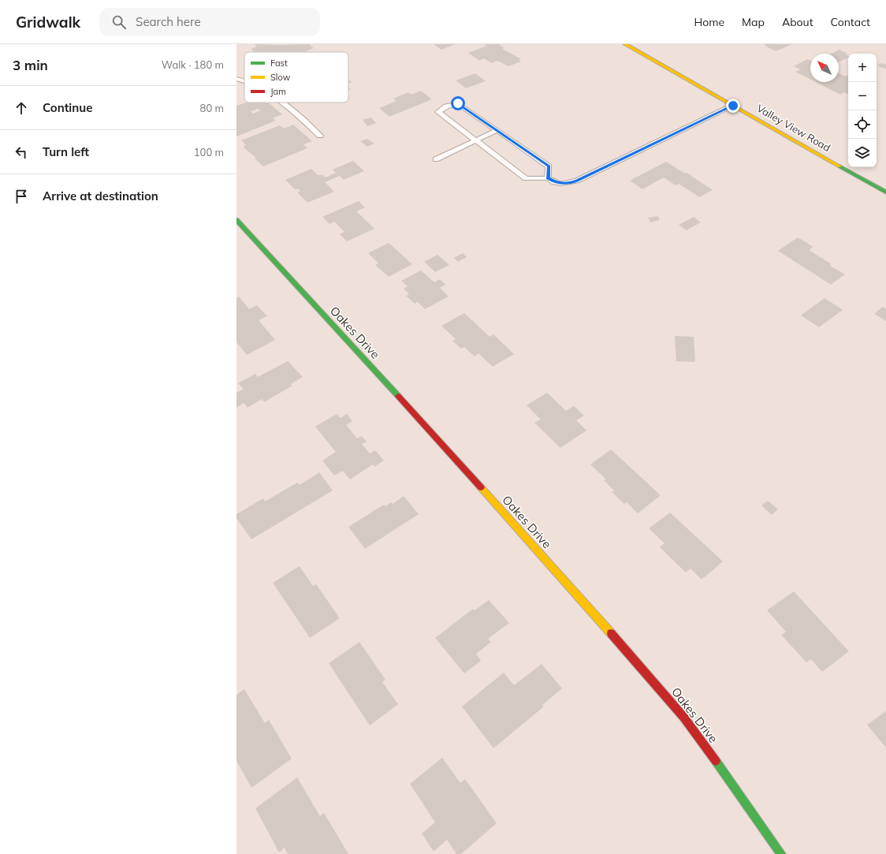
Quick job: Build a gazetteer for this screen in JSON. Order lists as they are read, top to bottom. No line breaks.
{"streets":{"street":["Valley View Road","Oakes Drive"]},"legend":["Fast","Slow","Jam"],"north":"top left","page":{"header":"Gridwalk","search":"Search here","nav":["Home","Map","About","Contact"],"heading":["3 min","Walk · 180 m"],"map_buttons":["+","−"],"list":[["Continue","80 m"],["Turn left","100 m"],"Arrive at destination"]}}
